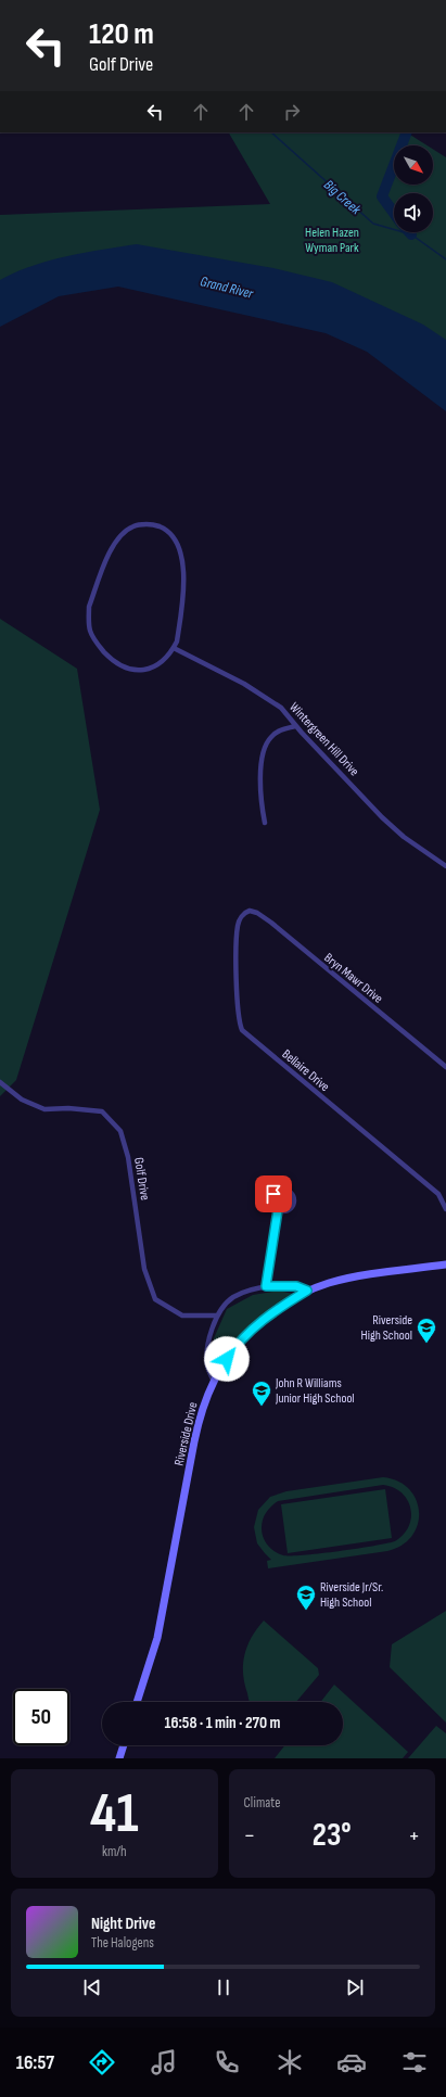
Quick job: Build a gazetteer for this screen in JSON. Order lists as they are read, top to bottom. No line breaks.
{"streets":{"main road":["Riverside Drive"],"street":["Wintergreen Hill Drive","Bryn Mawr Drive","Bellaire Drive","Golf Drive"]},"crossings":[["Bryn Mawr Drive","Bellaire Drive"]],"water":["Big Creek","Grand River"],"parks":["Helen Hazen Wyman Park"],"places":{"school or university":["Riverside High School","John R Williams Junior High School","Riverside Jr/Sr. High School"]},"north":"bottom right","page":{"turn":["120 m","Golf Drive"],"limit":"50","trip":"16:58 · 1 min · 270 m","tile":[["41","km/h"],"Climate"],"heat":["−","23°","+"],"song":["Night Drive","The Halogens"],"tabs":"16:57"}}
